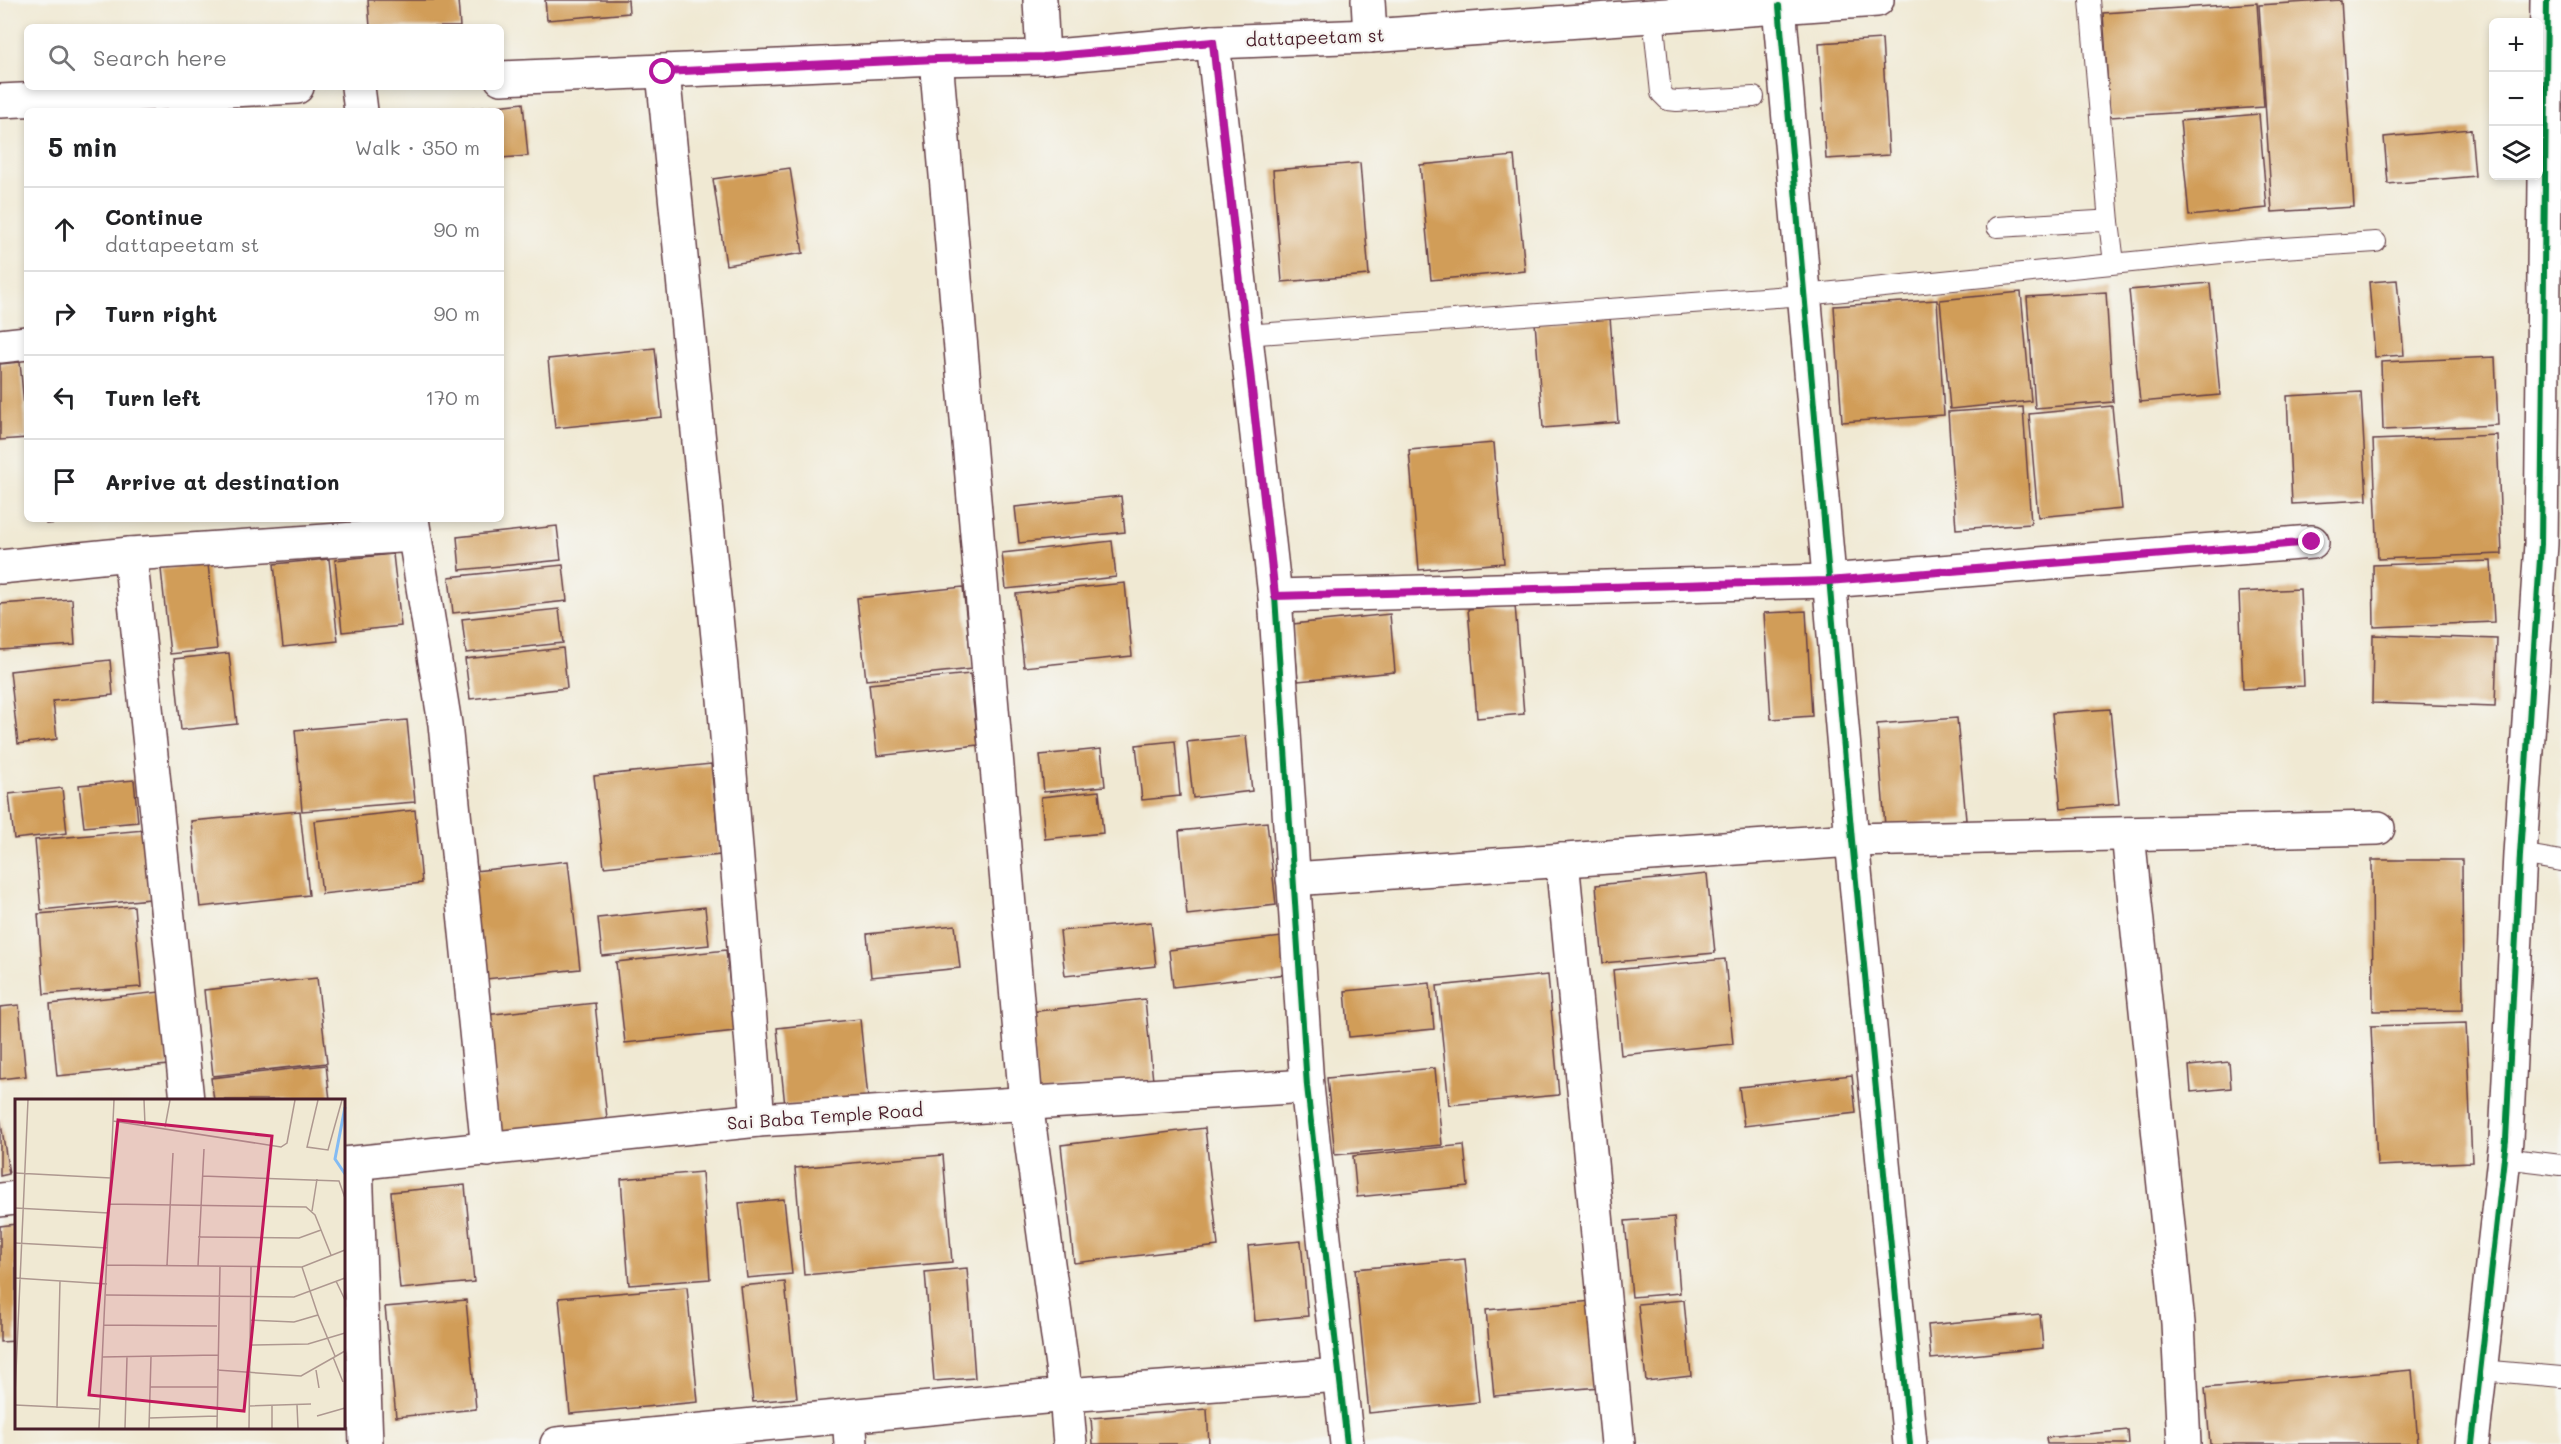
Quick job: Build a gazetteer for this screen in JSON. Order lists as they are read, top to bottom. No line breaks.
{"streets":{"street":["dattapeetam st","Sai Baba Temple Road"]},"page":{"map_buttons":["+","−"],"search":"Search here","heading":["5 min","Walk · 350 m"],"list":[["Continue","dattapeetam st","90 m"],["Turn right","90 m"],["Turn left","170 m"],"Arrive at destination"]}}
